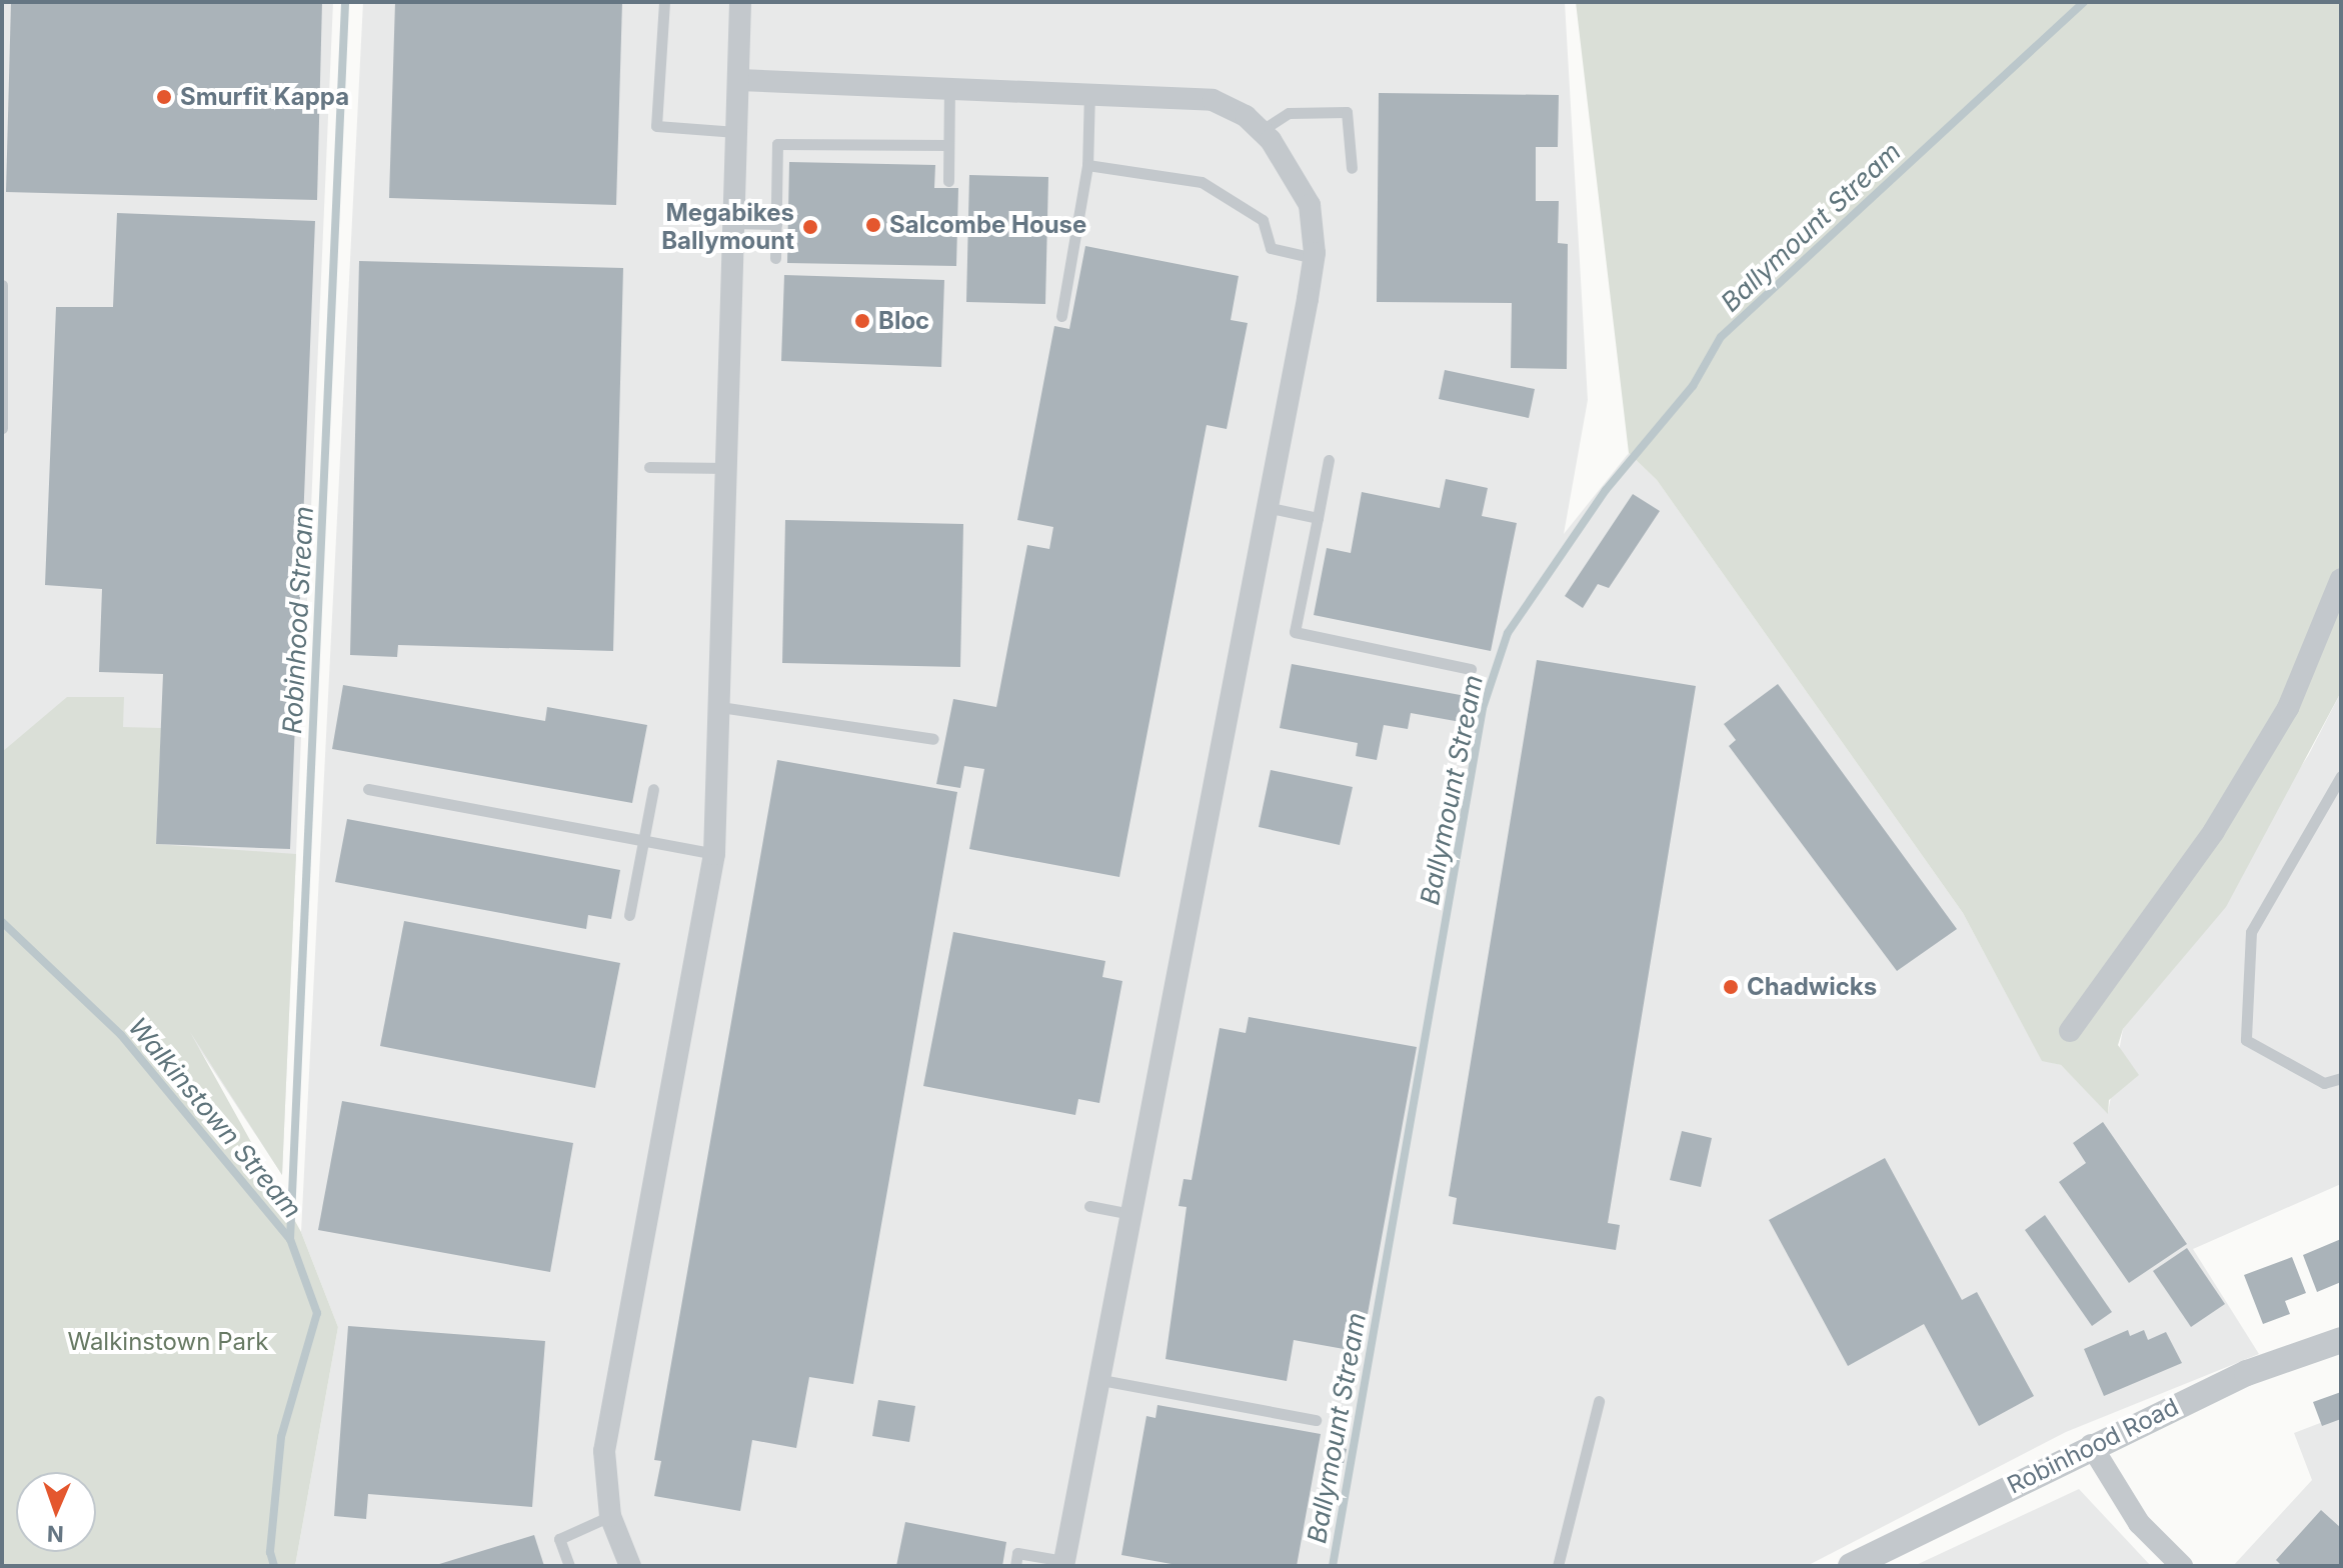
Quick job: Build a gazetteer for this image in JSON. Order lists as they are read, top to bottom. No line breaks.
{"streets":{"street":["Robinhood Road"]},"water":["Ballymount Stream","Robinhood Stream","Walkinstown Stream"],"parks":["Walkinstown Park"],"places":["Smurfit Kappa","Salcombe House","Megabikes Ballymount","Bloc","Chadwicks"],"north":"bottom"}
